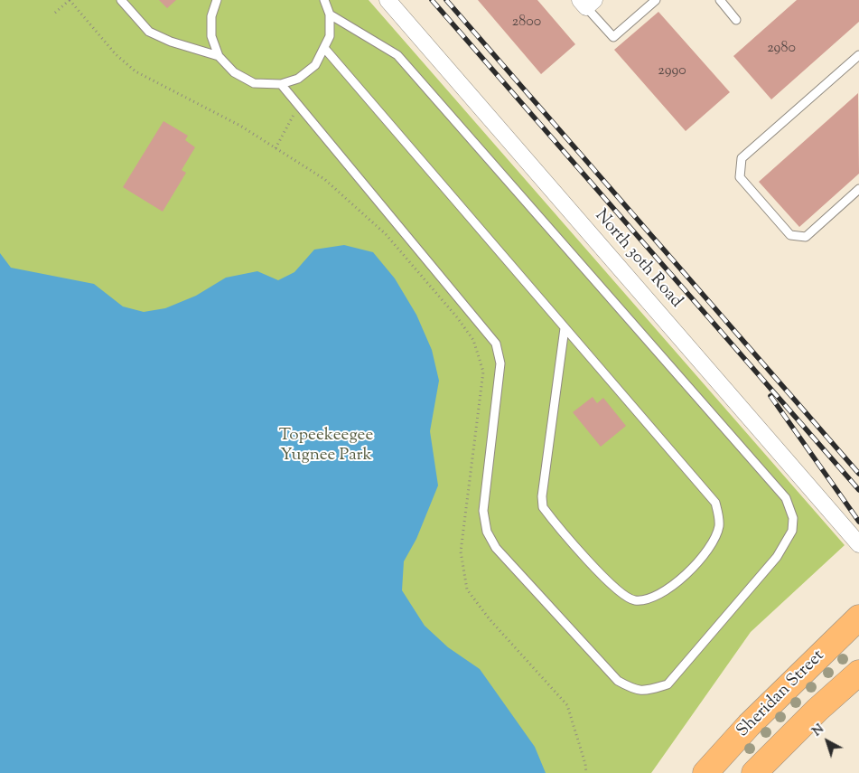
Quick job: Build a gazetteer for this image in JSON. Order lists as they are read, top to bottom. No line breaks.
{"streets":{"main road":["Sheridan Street"],"street":["North 30th Road"]},"parks":["Topeekeegee Yugnee Park"],"house_numbers":["2800","2980","2990"],"north":"top left"}
